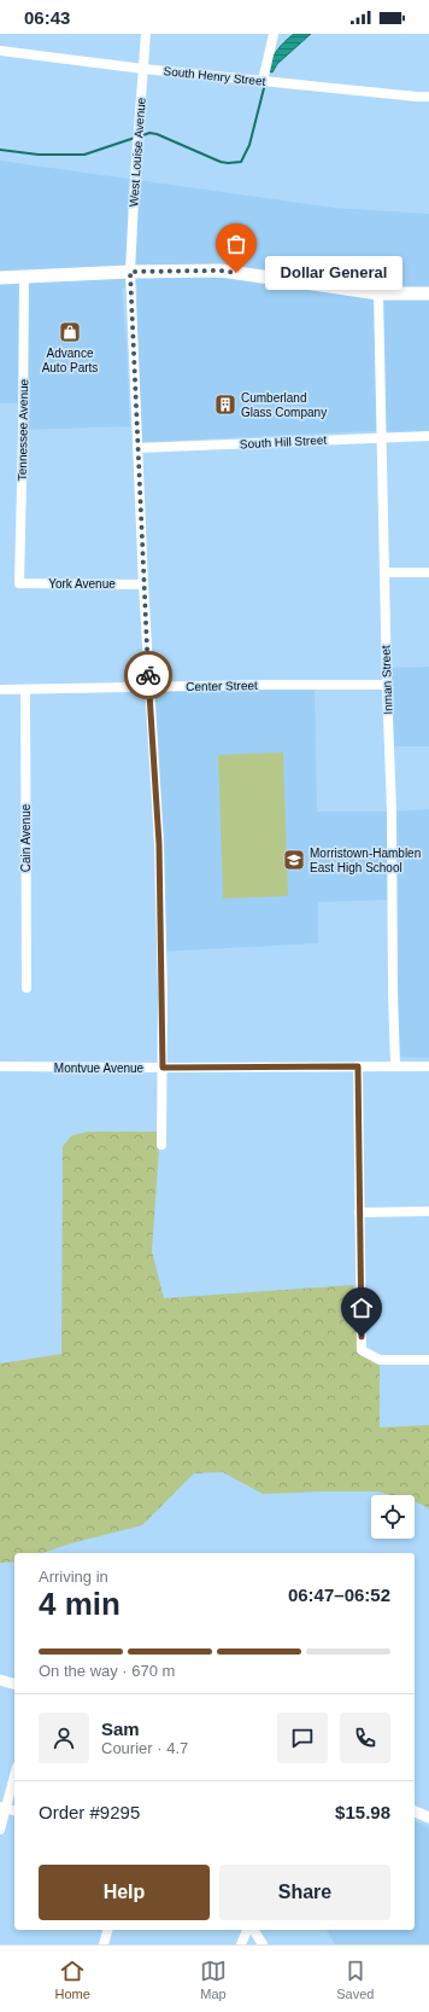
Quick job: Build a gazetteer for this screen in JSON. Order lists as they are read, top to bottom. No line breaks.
{"streets":{"street":["South Henry Street","West Louise Avenue","Tennessee Avenue","South Hill Street","York Avenue","Inman Street","Center Street","Cain Avenue","Montvue Avenue"]},"crossings":[["South Henry Street","West Louise Avenue"],["West Louise Avenue","South Hill Street"],["West Louise Avenue","York Avenue"],["West Louise Avenue","Center Street"],["West Louise Avenue","Montvue Avenue"],["Tennessee Avenue","York Avenue"],["South Hill Street","Inman Street"],["Inman Street","Center Street"],["Inman Street","Montvue Avenue"],["Center Street","Cain Avenue"]],"places":{"other":["Dollar General"],"shop":["Advance Auto Parts"],"building":["Cumberland Glass Company"],"school or university":["Morristown-Hamblen East High School"]},"page":{"status":"06:43","bubble":"Dollar General","heading":["4 min","Arriving in","06:47–06:52"],"panel":["Sam","Courier · 4.7","Order #9295","$15.98"],"bar":"On the way · 670 m","buttons":["Help","Share"],"tabs":["Home","Map","Saved"]}}
